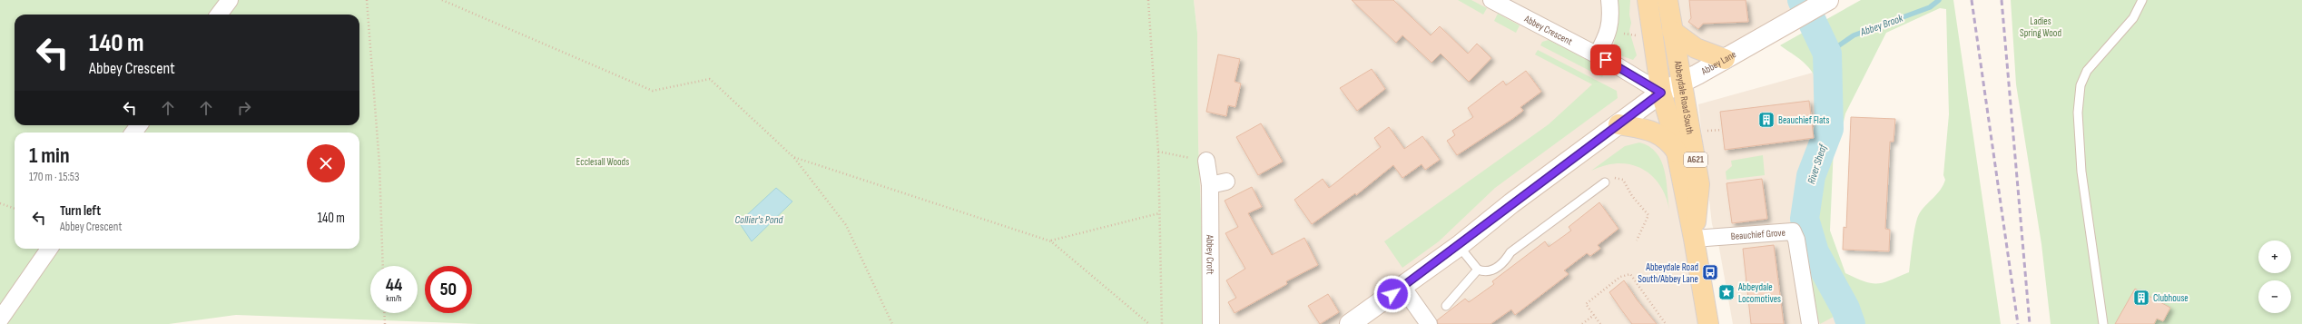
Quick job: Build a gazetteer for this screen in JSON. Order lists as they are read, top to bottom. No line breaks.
{"streets":{"main road":["Abbey Lane","Abbeydale Road South","A621"],"street":["Abbey Crescent","Beauchief Grove","Abbey Croft"]},"crossings":[["Abbey Crescent","Abbey Lane"],["Abbey Crescent","Abbeydale Road South"],["Abbey Lane","Abbeydale Road South"],["Abbeydale Road South","Beauchief Grove"]],"water":["Abbey Brook","River Sheaf","Collier's Pond"],"parks":["Ladies Spring Wood","Ecclesall Woods"],"places":{"building":["Beauchief Flats","Clubhouse"],"bus stop":["Abbeydale Road South/Abbey Lane"],"place":["Abbeydale Locomotives"]},"page":{"turn":["140 m","Abbey Crescent"],"heading":["1 min","170 m · 15:53"],"list":[{"name":"Turn left","note":"Abbey Crescent","value":"140 m"}],"map_buttons":["+","−"],"speed":"44 km/h","limit":"50"}}
